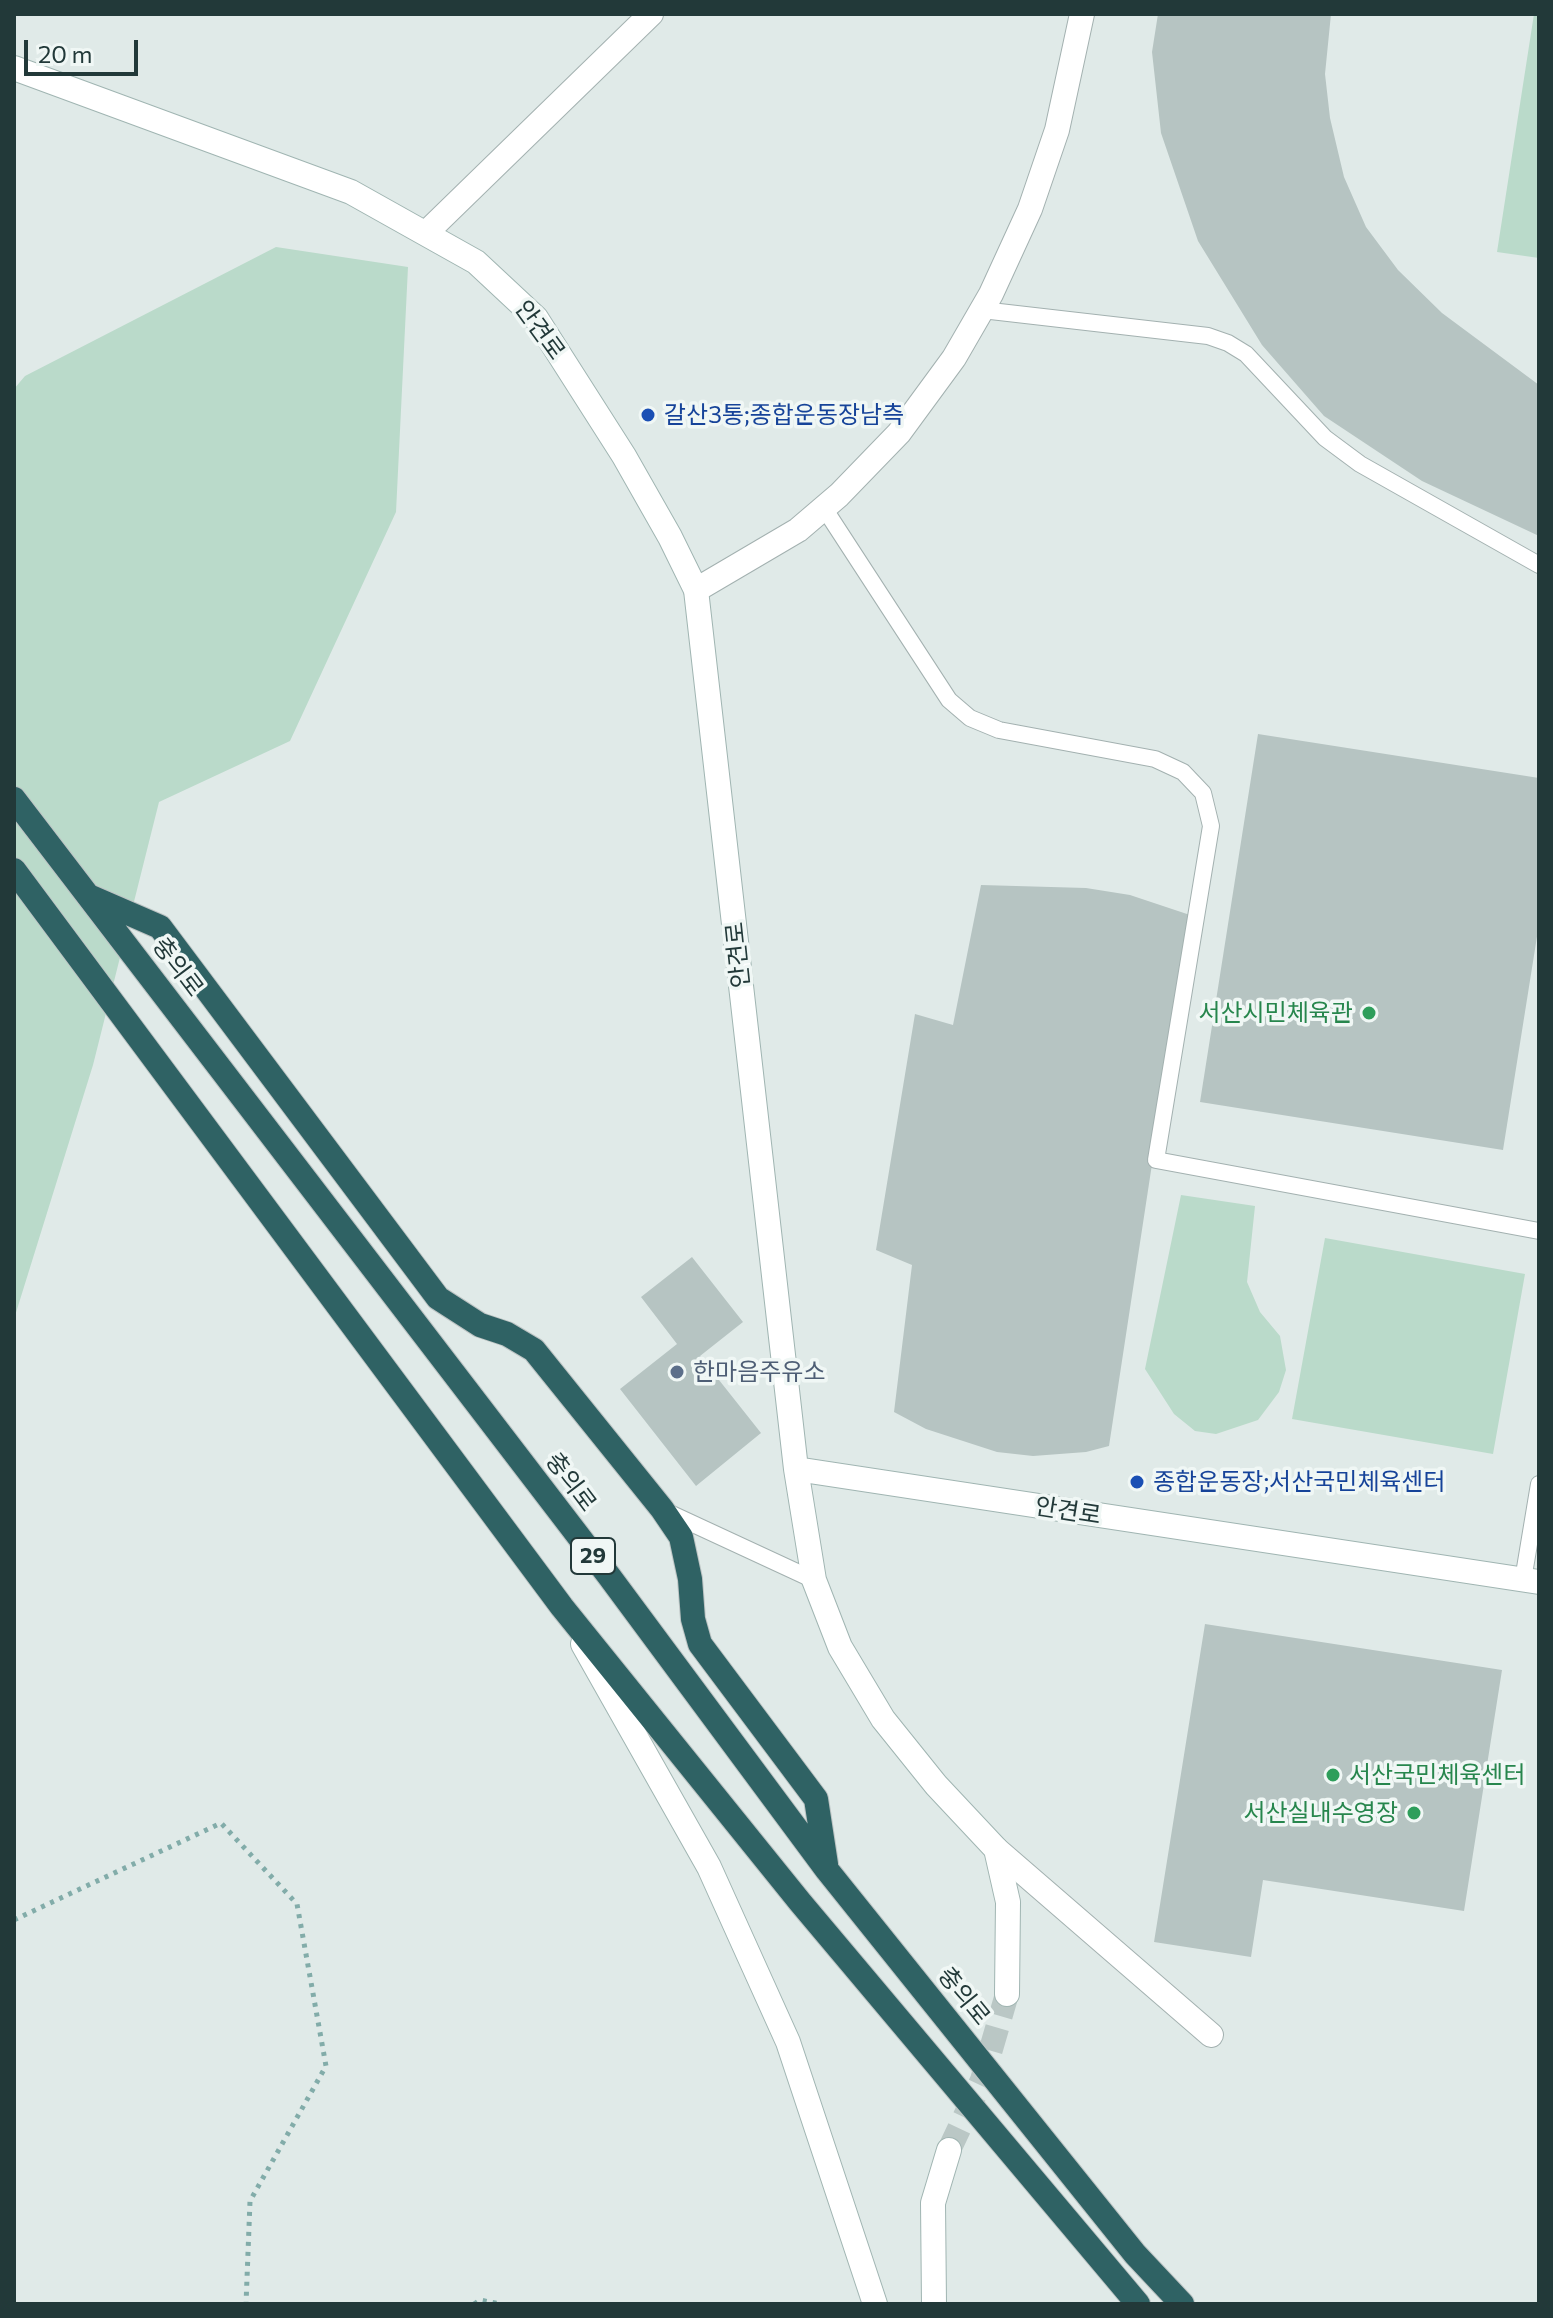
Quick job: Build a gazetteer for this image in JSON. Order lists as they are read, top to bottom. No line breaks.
{"streets":{"highway":["충의로","29"],"street":["안견로"]},"places":["갈산3통;종합운동장남측","서산시민체육관","한마음주유소","종합운동장;서산국민체육센터","서산국민체육센터","서산실내수영장"],"scale_bar":"20 m"}
